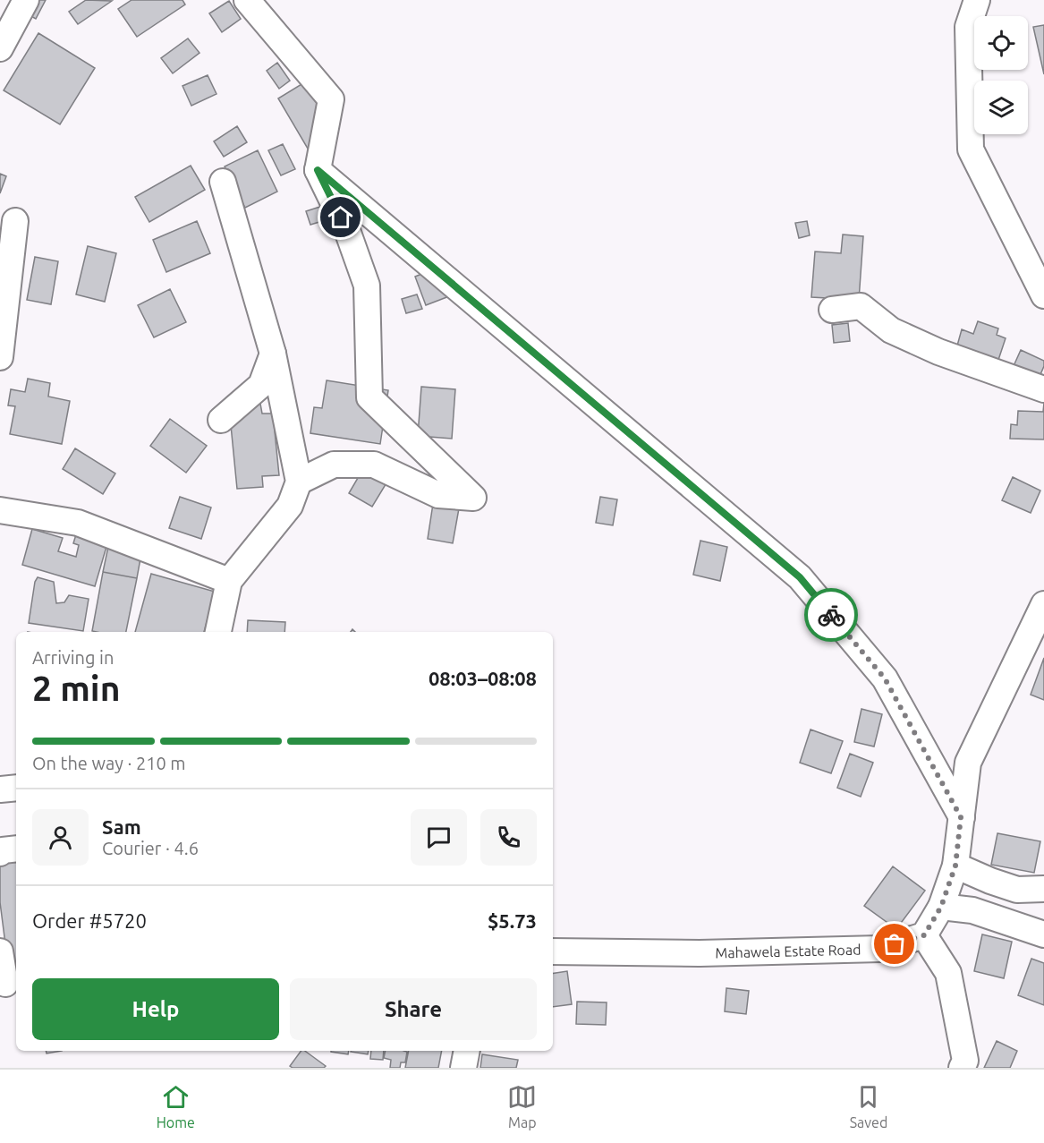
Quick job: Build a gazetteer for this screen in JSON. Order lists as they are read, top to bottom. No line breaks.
{"streets":{"street":["Mahawela Estate Road"]},"page":{"heading":["2 min","Arriving in","08:03–08:08"],"panel":["Sam","Courier · 4.6","Order #5720","$5.73"],"bar":"On the way · 210 m","buttons":["Help","Share"],"tabs":["Home","Map","Saved"]}}
